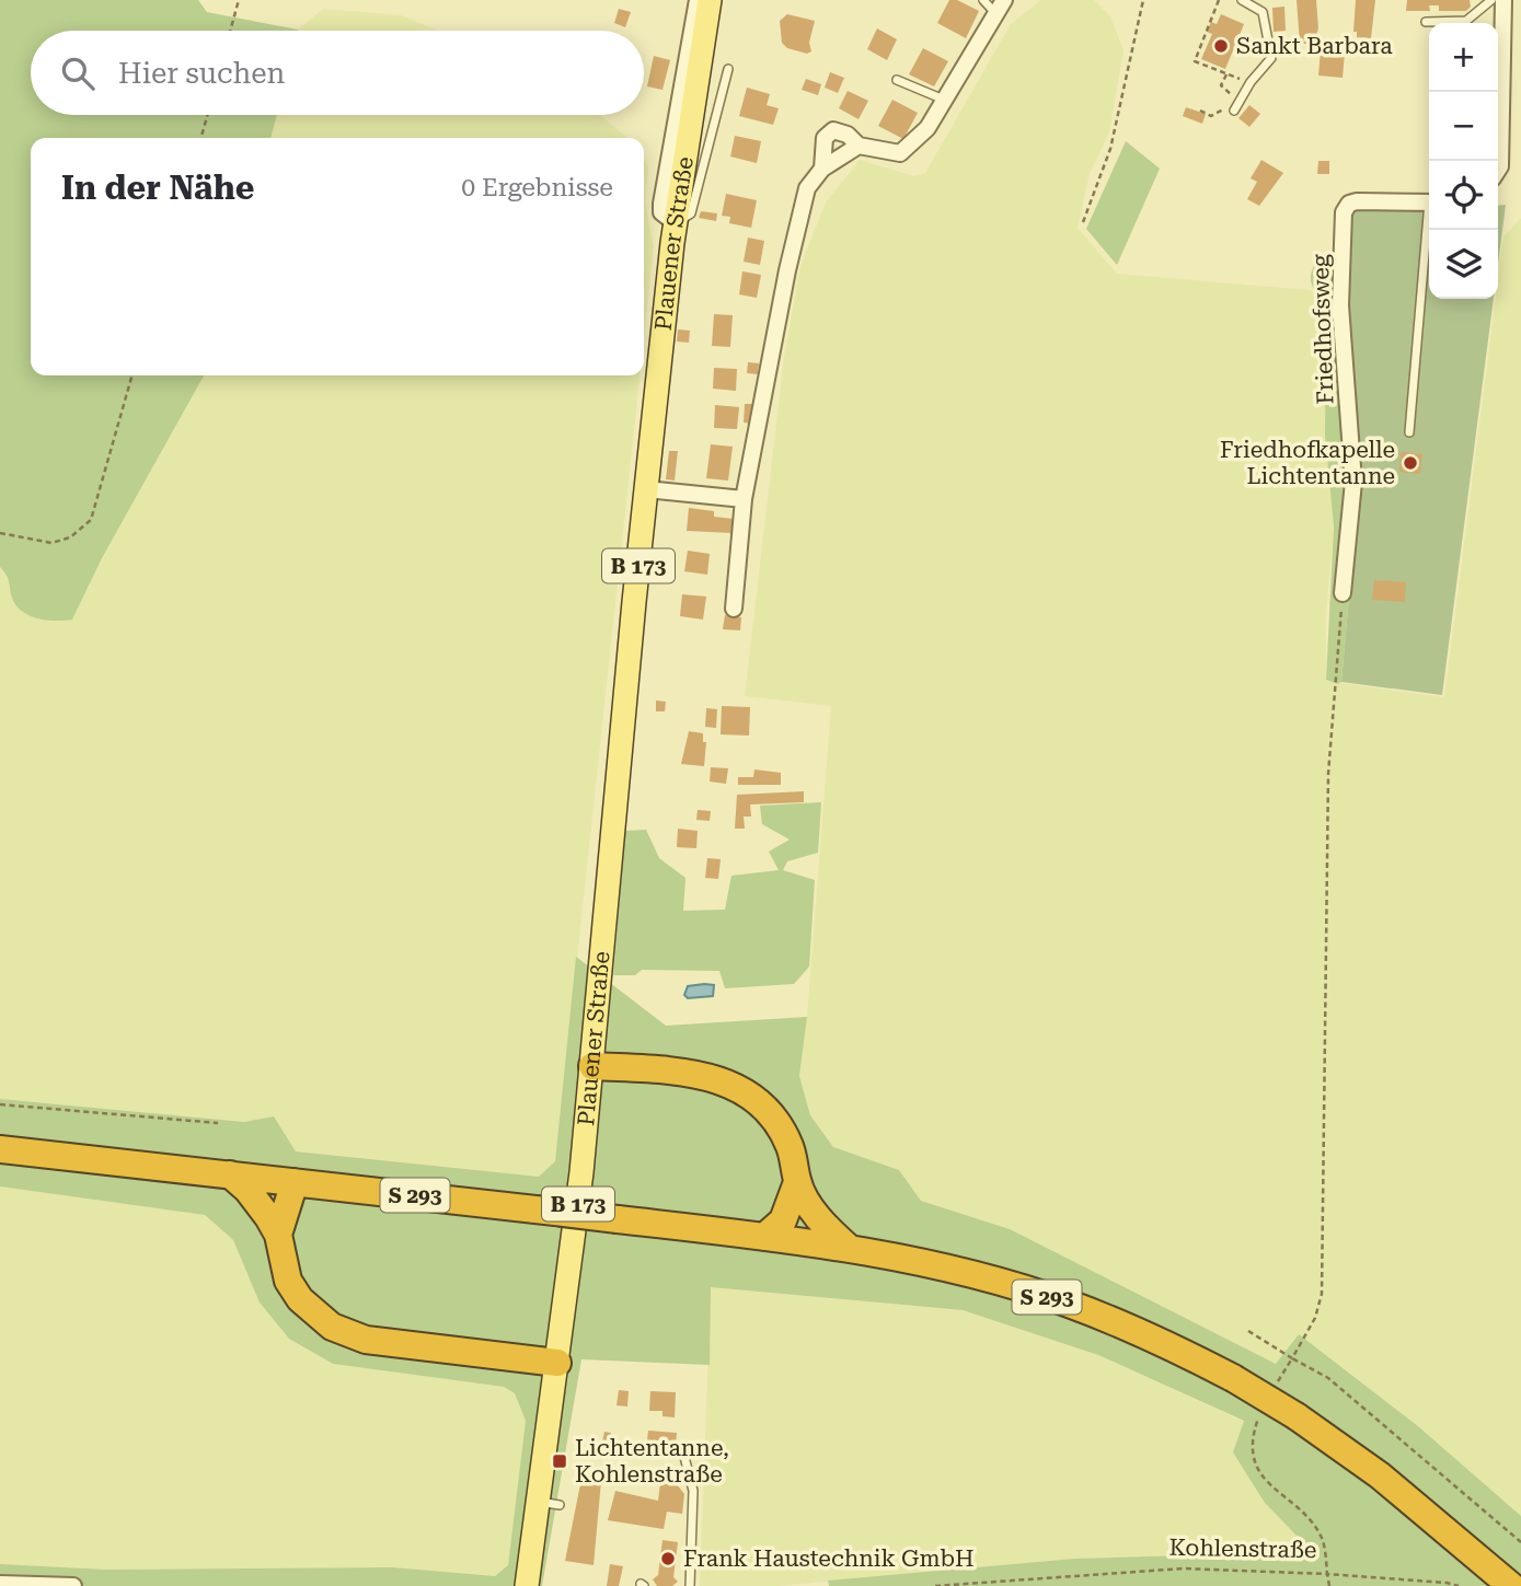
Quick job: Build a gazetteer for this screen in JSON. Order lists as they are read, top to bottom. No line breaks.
{"streets":{"highway":["S 293"],"main road":["Plauener Straße","B 173"],"street":["Friedhofsweg"],"path":["Kohlenstraße"]},"places":{"other":["Sankt Barbara","Friedhofkapelle Lichtentanne","Frank Haustechnik GmbH"],"transit":["Lichtentanne, Kohlenstraße"]},"page":{"map_buttons":["+","−"],"search":"Hier suchen","heading":["In der Nähe","0 Ergebnisse"]}}
